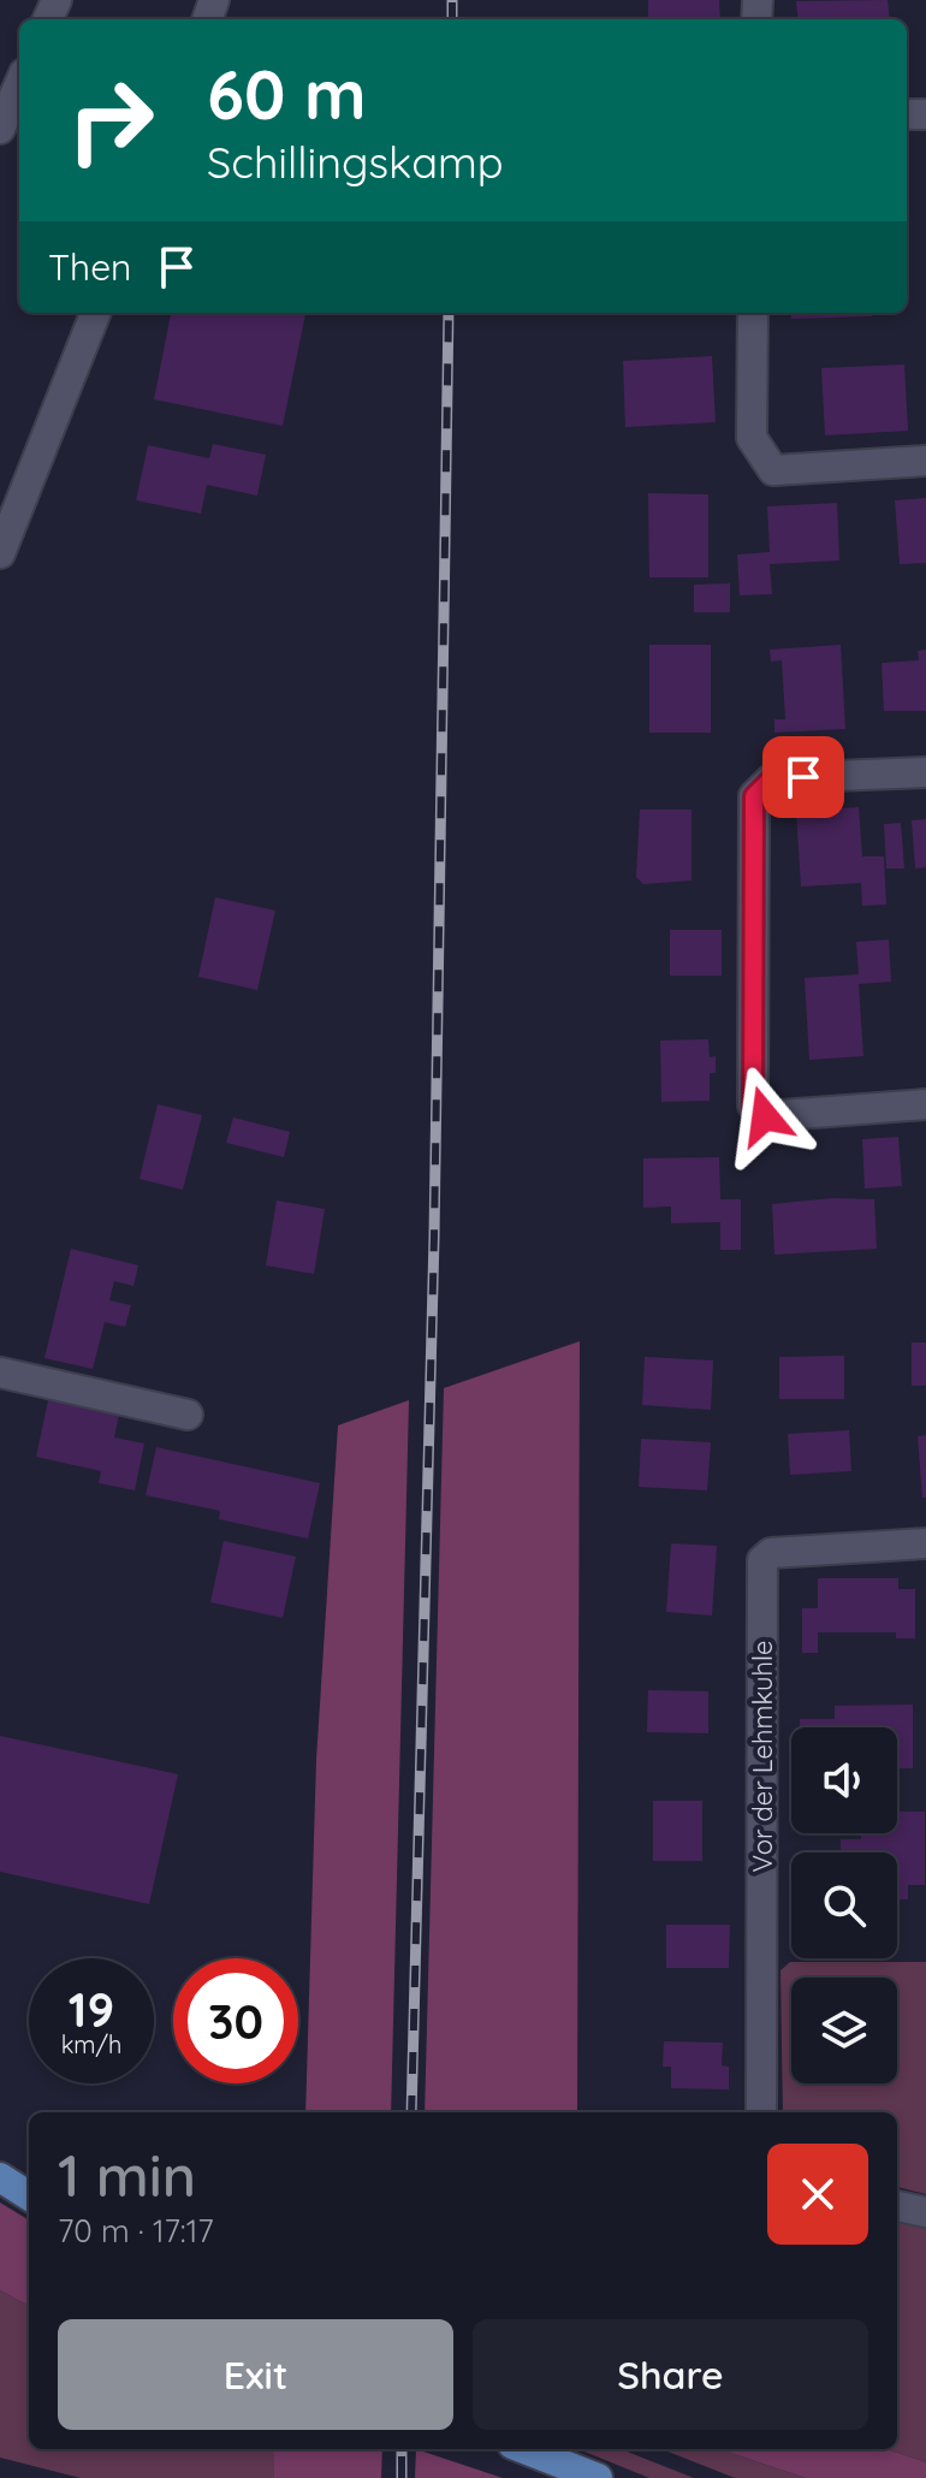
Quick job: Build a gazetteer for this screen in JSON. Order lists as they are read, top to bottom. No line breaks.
{"streets":{"street":["Vor der Lehmkuhle"]},"page":{"turn":["60 m","Schillingskamp"],"then":"Then","speed":"19 km/h","limit":"30","heading":["1 min","70 m · 17:17"],"buttons":["Exit","Share"]}}
